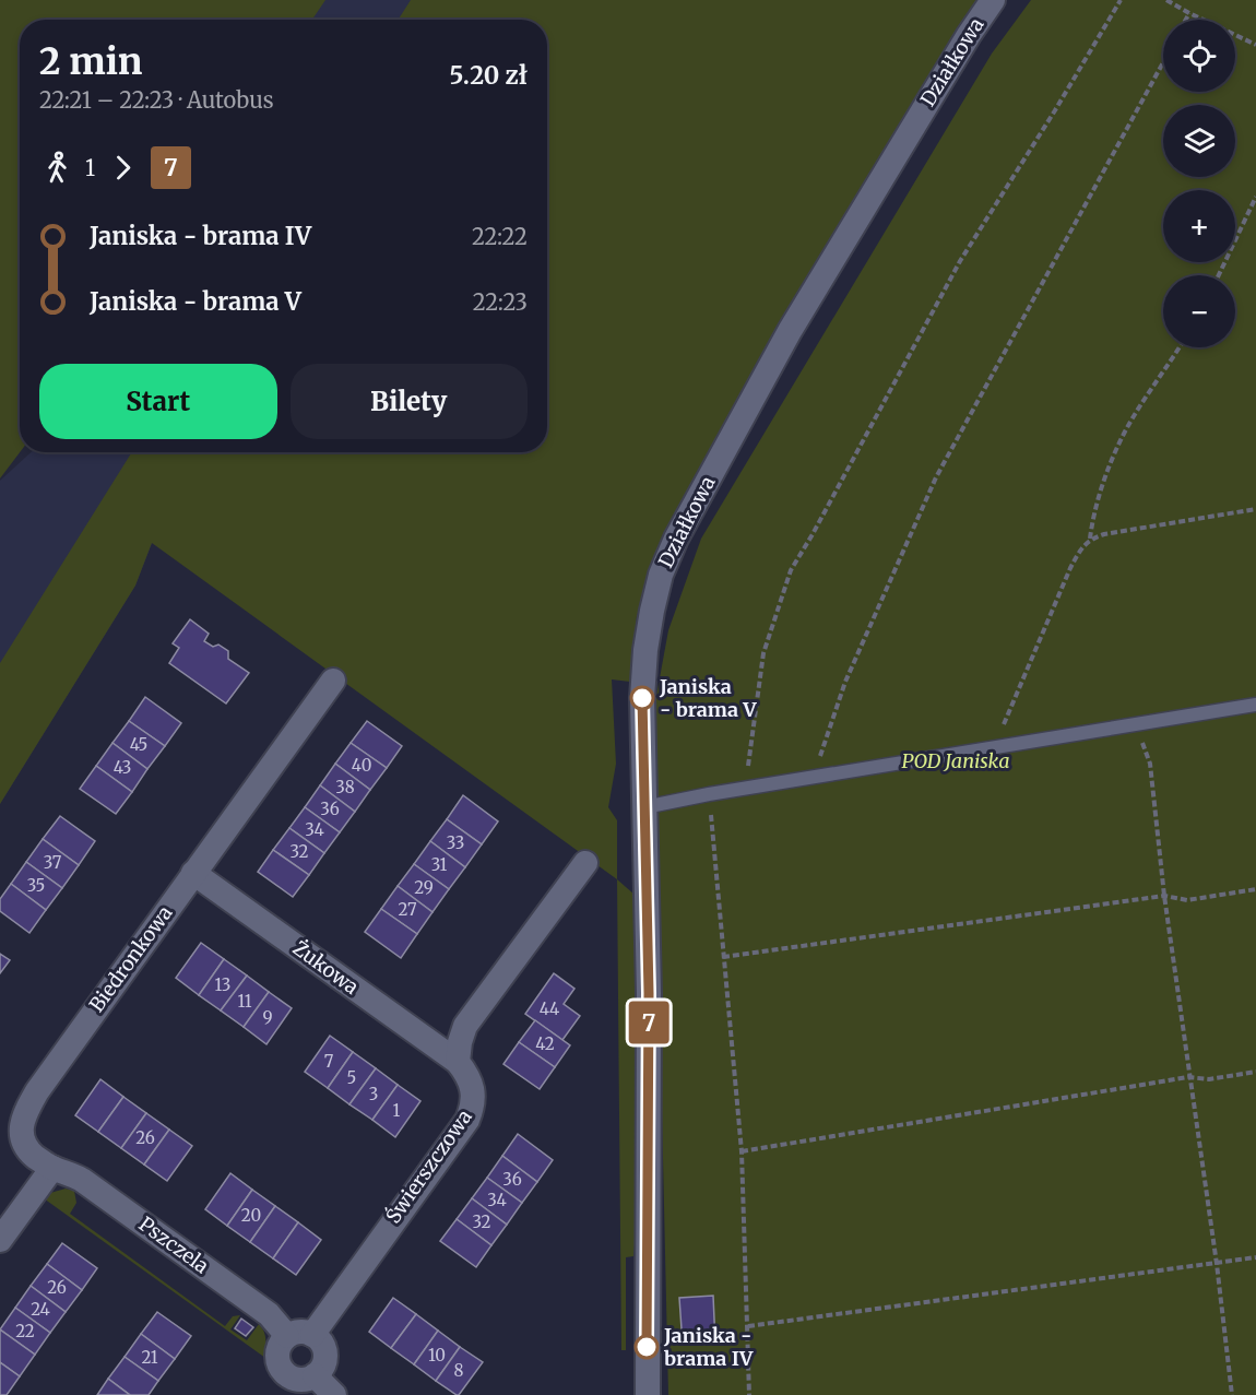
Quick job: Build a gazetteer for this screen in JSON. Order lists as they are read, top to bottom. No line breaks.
{"streets":{"street":["Działkowa","Biedronkowa","Żukowa","Świerszczowa","Pszczela"]},"crossings":[["Biedronkowa","Żukowa"],["Biedronkowa","Pszczela"],["Żukowa","Świerszczowa"],["Świerszczowa","Pszczela"]],"parks":["POD Janiska"],"places":["Janiska - brama V","Janiska - brama IV"],"lines":["bus line 7"],"house_numbers":["45","40","43","38","36","34","33","32","37","31","35","29","27","13","11","44","9","42","7","5","3","1","26","36","34","20","32","26","24","22","10","21","8"],"page":{"on_map":"7","map_buttons":["+","−"],"heading":["2 min","22:21 – 22:23 · Autobus","5.20 zł"],"legs":["1","7"],"list":[{"name":"Janiska - brama IV","value":"22:22"},{"name":"Janiska - brama V","value":"22:23"}],"buttons":["Start","Bilety"]}}
